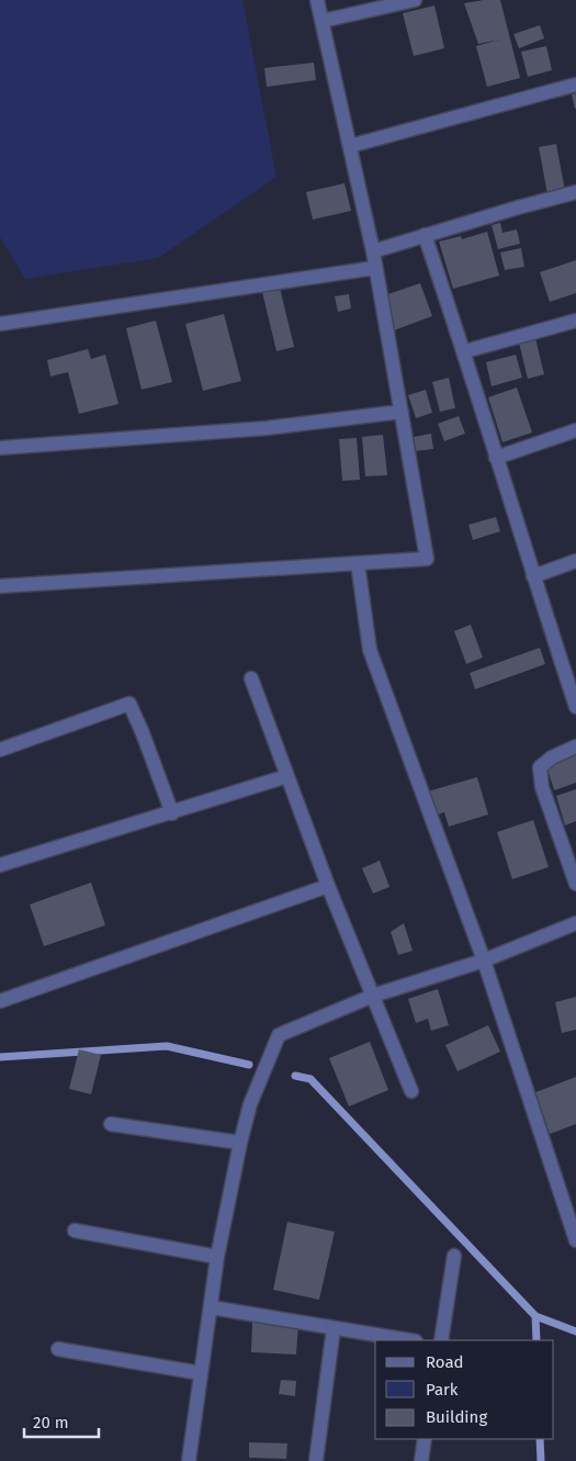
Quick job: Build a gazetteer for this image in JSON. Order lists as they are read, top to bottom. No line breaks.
{"legend":["Road","Park","Building"],"scale_bar":"20 m"}
